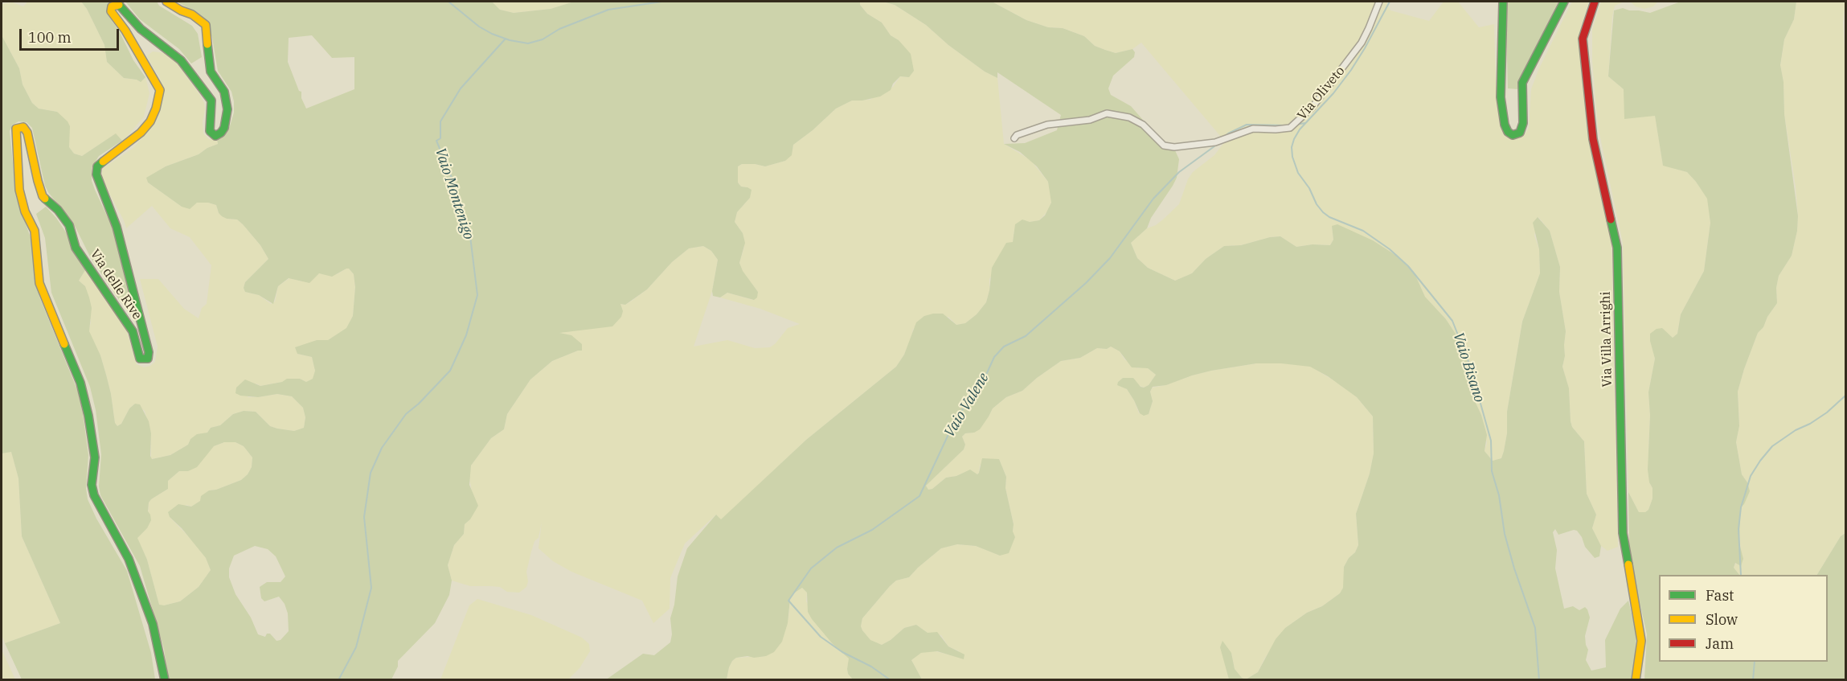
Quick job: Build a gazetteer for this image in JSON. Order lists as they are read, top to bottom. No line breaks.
{"streets":{"street":["Via Oliveto","Via delle Rive","Via Villa Arrighi"]},"water":["Vaio Montenigo","Vaio Bisano","Vaio Valene"],"legend":["Fast","Slow","Jam"],"scale_bar":"100 m"}
